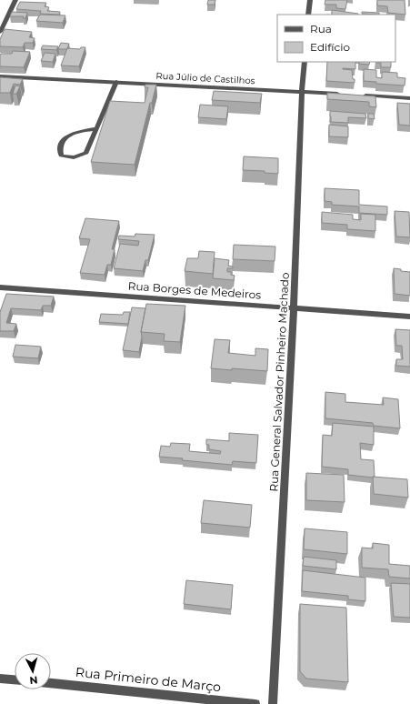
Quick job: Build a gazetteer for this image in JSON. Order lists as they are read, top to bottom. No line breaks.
{"streets":{"street":["Rua Júlio de Castilhos","Rua Borges de Medeiros","Rua General Salvador Pinheiro Machado","Rua Primeiro de Março"]},"crossings":[["Rua Júlio de Castilhos","Rua General Salvador Pinheiro Machado"],["Rua Borges de Medeiros","Rua General Salvador Pinheiro Machado"]],"legend":["Rua","Edifício"],"north":"bottom"}
